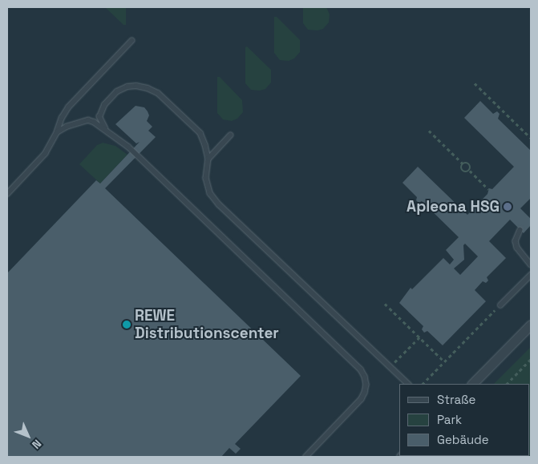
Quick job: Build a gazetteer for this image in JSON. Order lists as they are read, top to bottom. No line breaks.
{"places":["Apleona HSG","REWE Distributionscenter"],"legend":["Straße","Park","Gebäude"],"north":"bottom right"}
